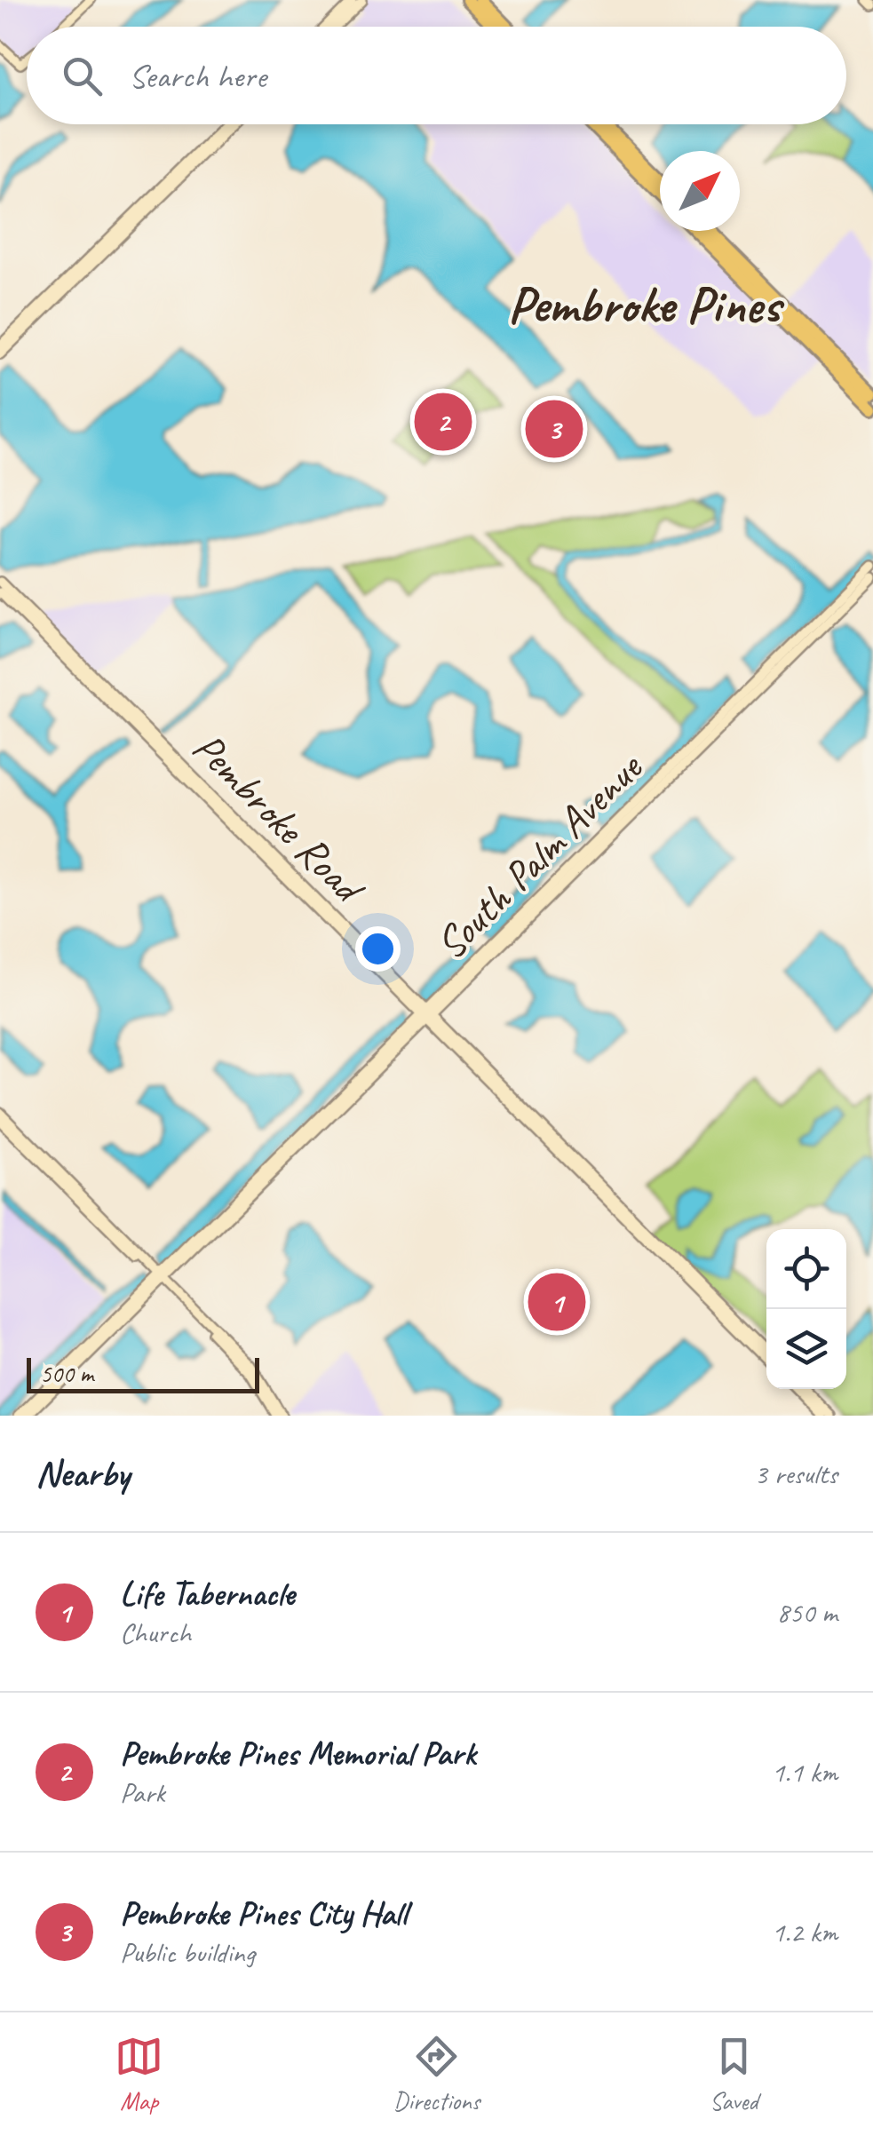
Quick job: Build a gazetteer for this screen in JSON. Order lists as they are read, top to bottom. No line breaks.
{"streets":{"main road":["Pembroke Road","South Palm Avenue"]},"crossings":[["Pembroke Road","South Palm Avenue"]],"districts":["Pembroke Pines"],"scale_bar":"500 m","north":"top right","page":{"search":"Search here","pins":["2","3","1"],"scale":"500 m","heading":["Nearby","3 results"],"list":[{"mark":"1","name":"Life Tabernacle","note":"Church","value":"850 m"},{"mark":"2","name":"Pembroke Pines Memorial Park","note":"Park","value":"1.1 km"},{"mark":"3","name":"Pembroke Pines City Hall","note":"Public building","value":"1.2 km"}],"nav":["Map","Directions","Saved"]}}
